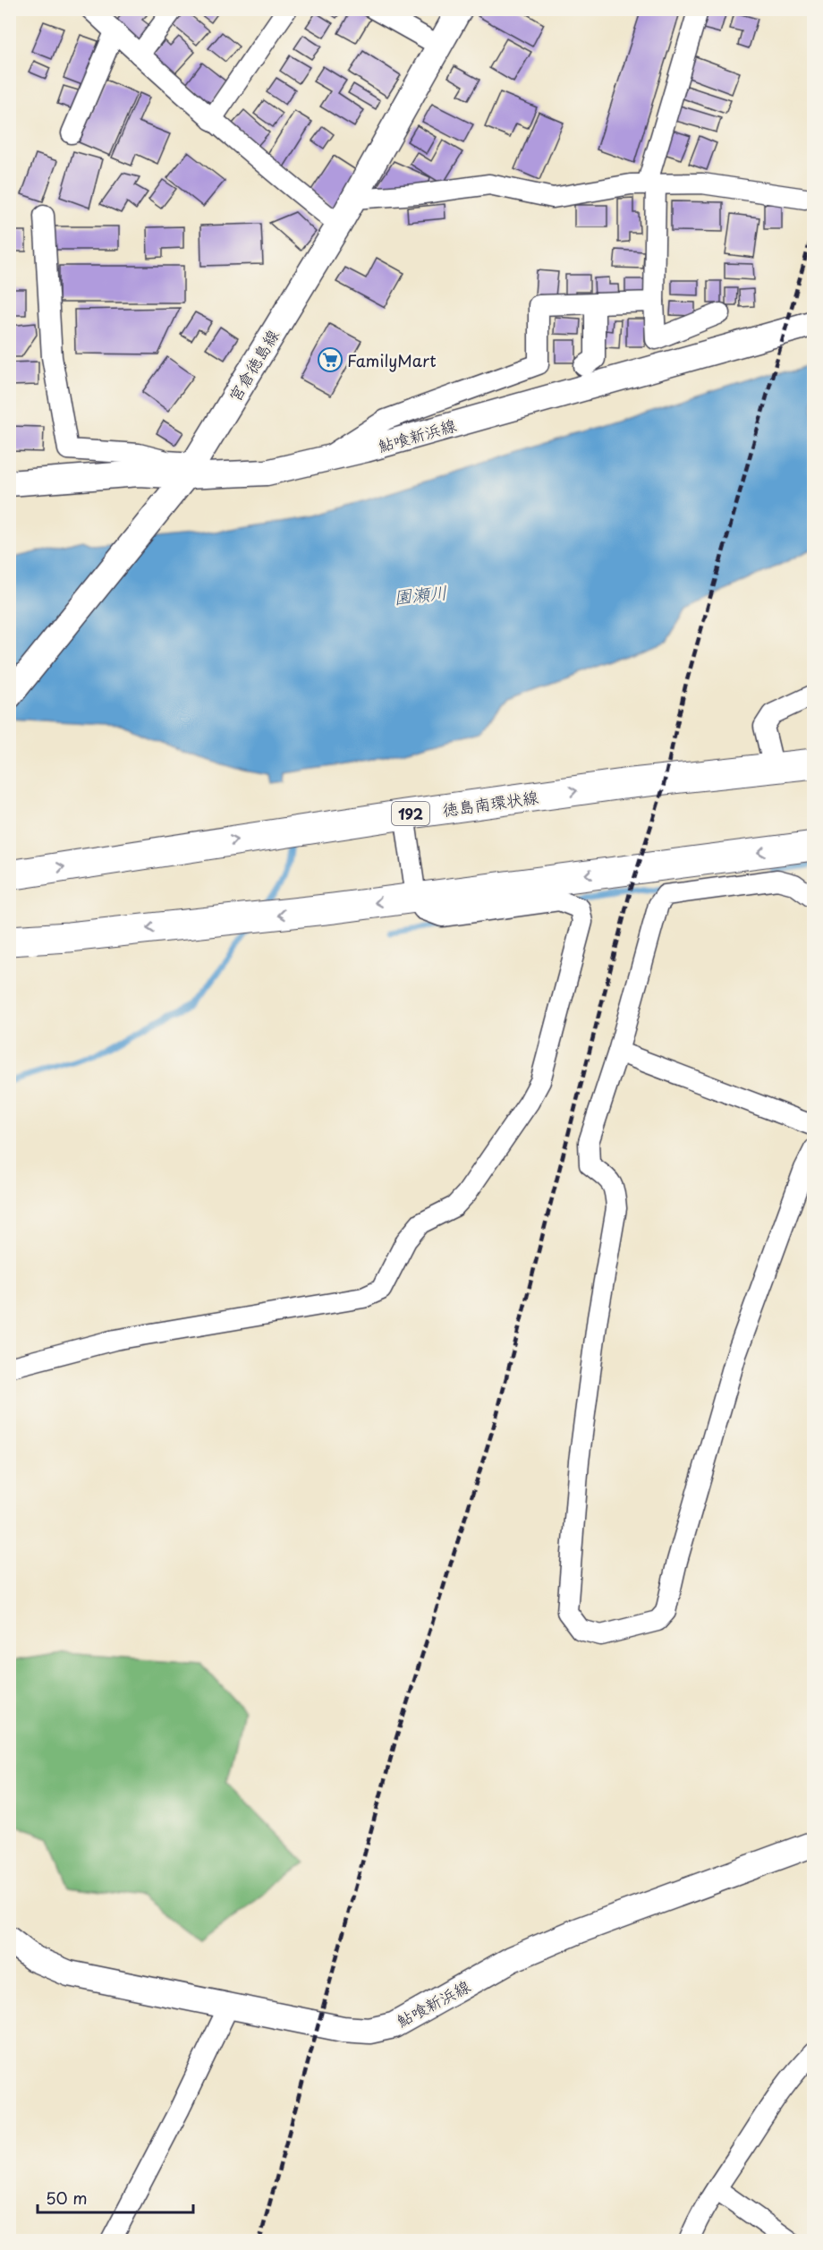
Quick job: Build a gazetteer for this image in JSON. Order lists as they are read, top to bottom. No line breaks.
{"streets":{"highway":["徳島南環状線","192"],"main road":["宮倉徳島線","鮎喰新浜線"]},"crossings":[["宮倉徳島線","鮎喰新浜線"]],"water":["園瀬川"],"places":{"supermarket":["FamilyMart"]},"scale_bar":"50 m"}
